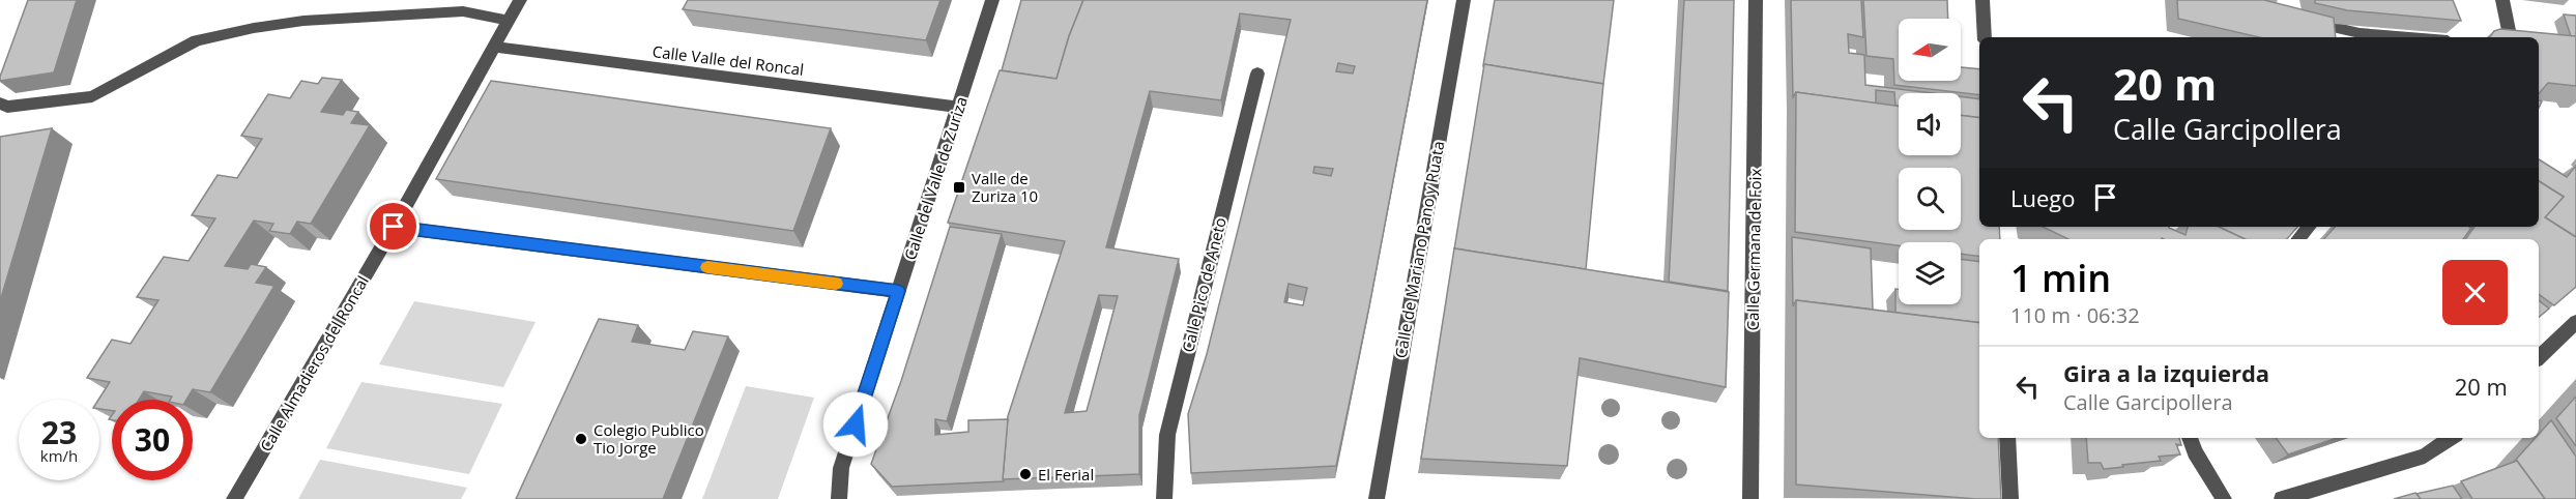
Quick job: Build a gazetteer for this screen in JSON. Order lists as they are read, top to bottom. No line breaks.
{"streets":{"street":["Calle Valle del Roncal","Calle del Valle de Zuriza","Calle de Mariano Pano y Ruata","Calle Germana de Foix","Calle Pico de Aneto","Calle Almadieros del Roncal"]},"crossings":[["Calle Valle del Roncal","Calle del Valle de Zuriza"],["Calle Valle del Roncal","Calle Almadieros del Roncal"]],"places":{"transit":["Valle de Zuriza 10"],"other":["Colegio Publico Tio Jorge","El Ferial"]},"north":"left","page":{"turn":["20 m","Calle Garcipollera"],"then":"Luego","heading":["1 min","110 m · 06:32"],"list":[{"name":"Gira a la izquierda","note":"Calle Garcipollera","value":"20 m"}],"speed":"23 km/h","limit":"30"}}
